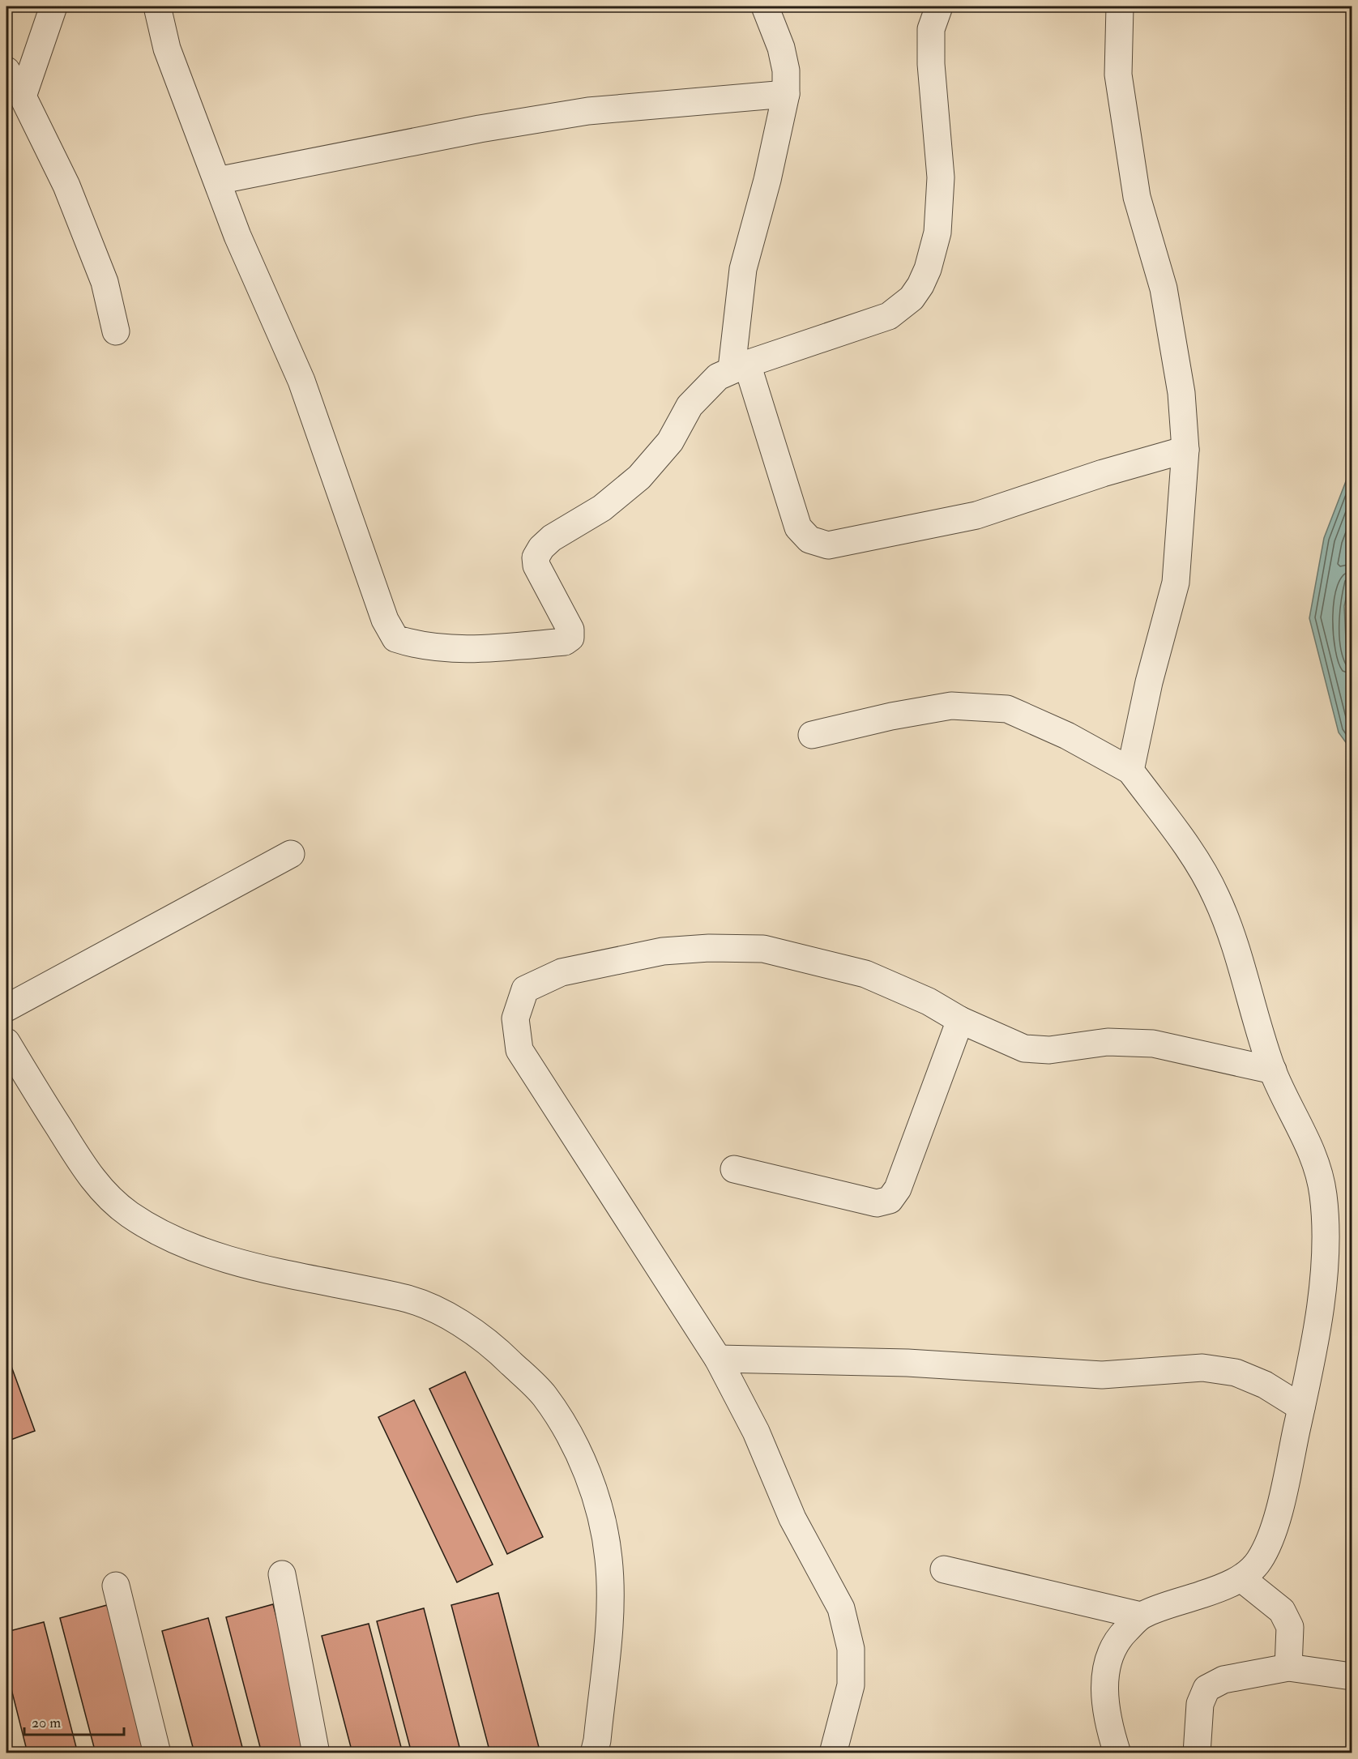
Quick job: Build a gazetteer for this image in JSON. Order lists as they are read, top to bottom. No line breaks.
{"scale_bar":"20 m"}
